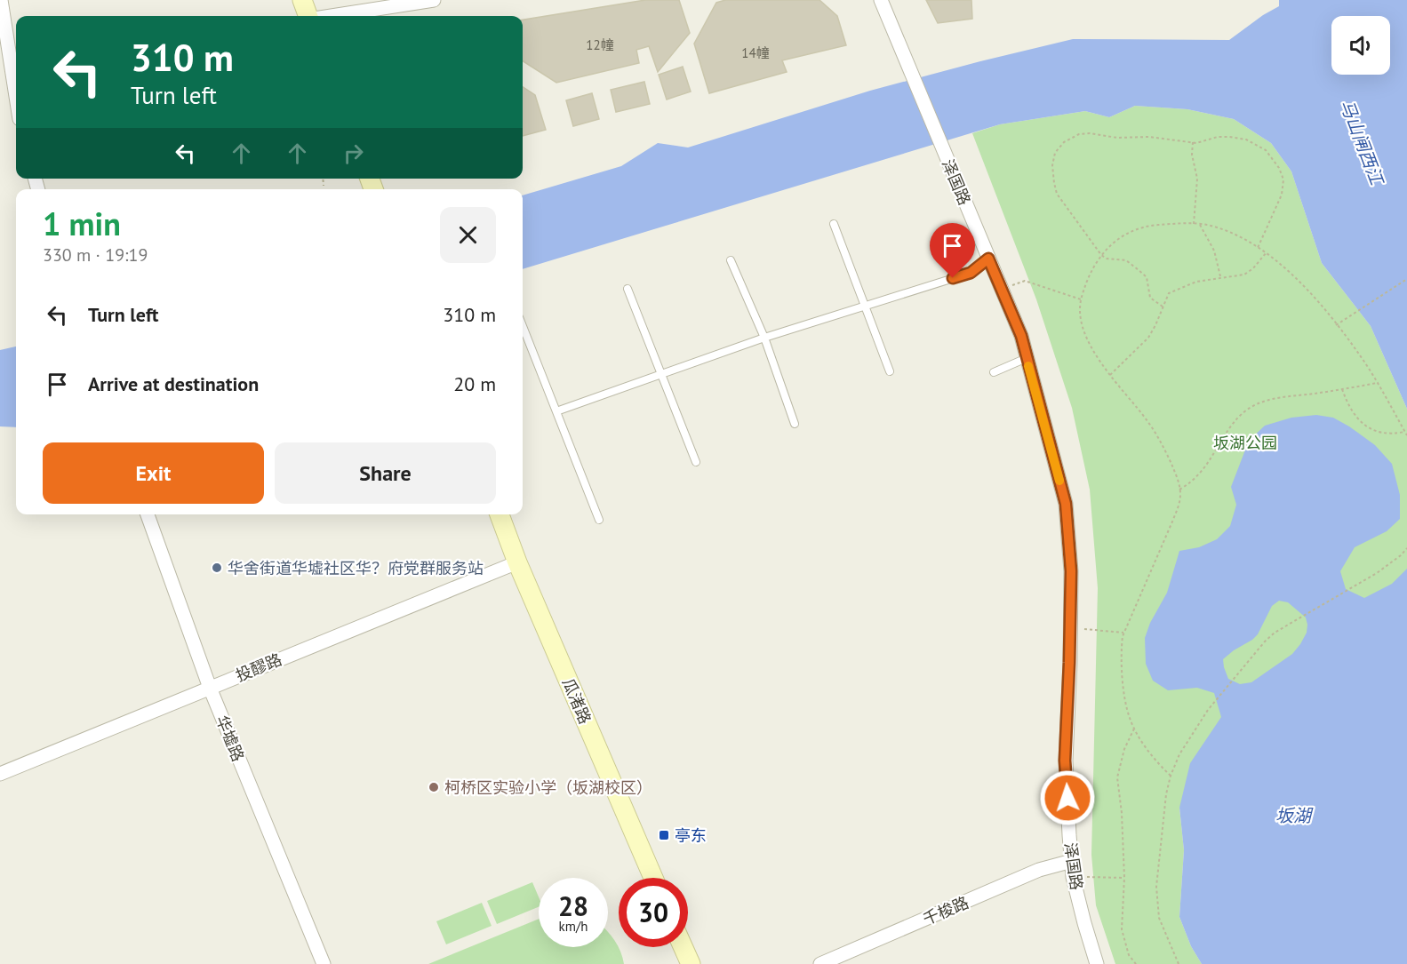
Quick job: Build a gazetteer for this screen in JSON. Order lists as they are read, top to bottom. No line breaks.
{"streets":{"street":["泽国路","投醪路","瓜渚路","华墟路","千梭路"]},"crossings":[["泽国路","千梭路"],["投醪路","瓜渚路"],["投醪路","华墟路"]],"water":["马山闸西江","坂湖"],"parks":["坂湖公园"],"places":{"other":["华舍街道华墟社区华？府党群服务站","柯桥区实验小学（坂湖校区）"],"transit":["亭东"]},"house_numbers":["12幢","14幢"],"page":{"turn":["310 m","Turn left"],"heading":["1 min","330 m · 19:19"],"list":[{"name":"Turn left","value":"310 m"},{"name":"Arrive at destination","value":"20 m"}],"buttons":["Exit","Share"],"speed":"28 km/h","limit":"30"}}
